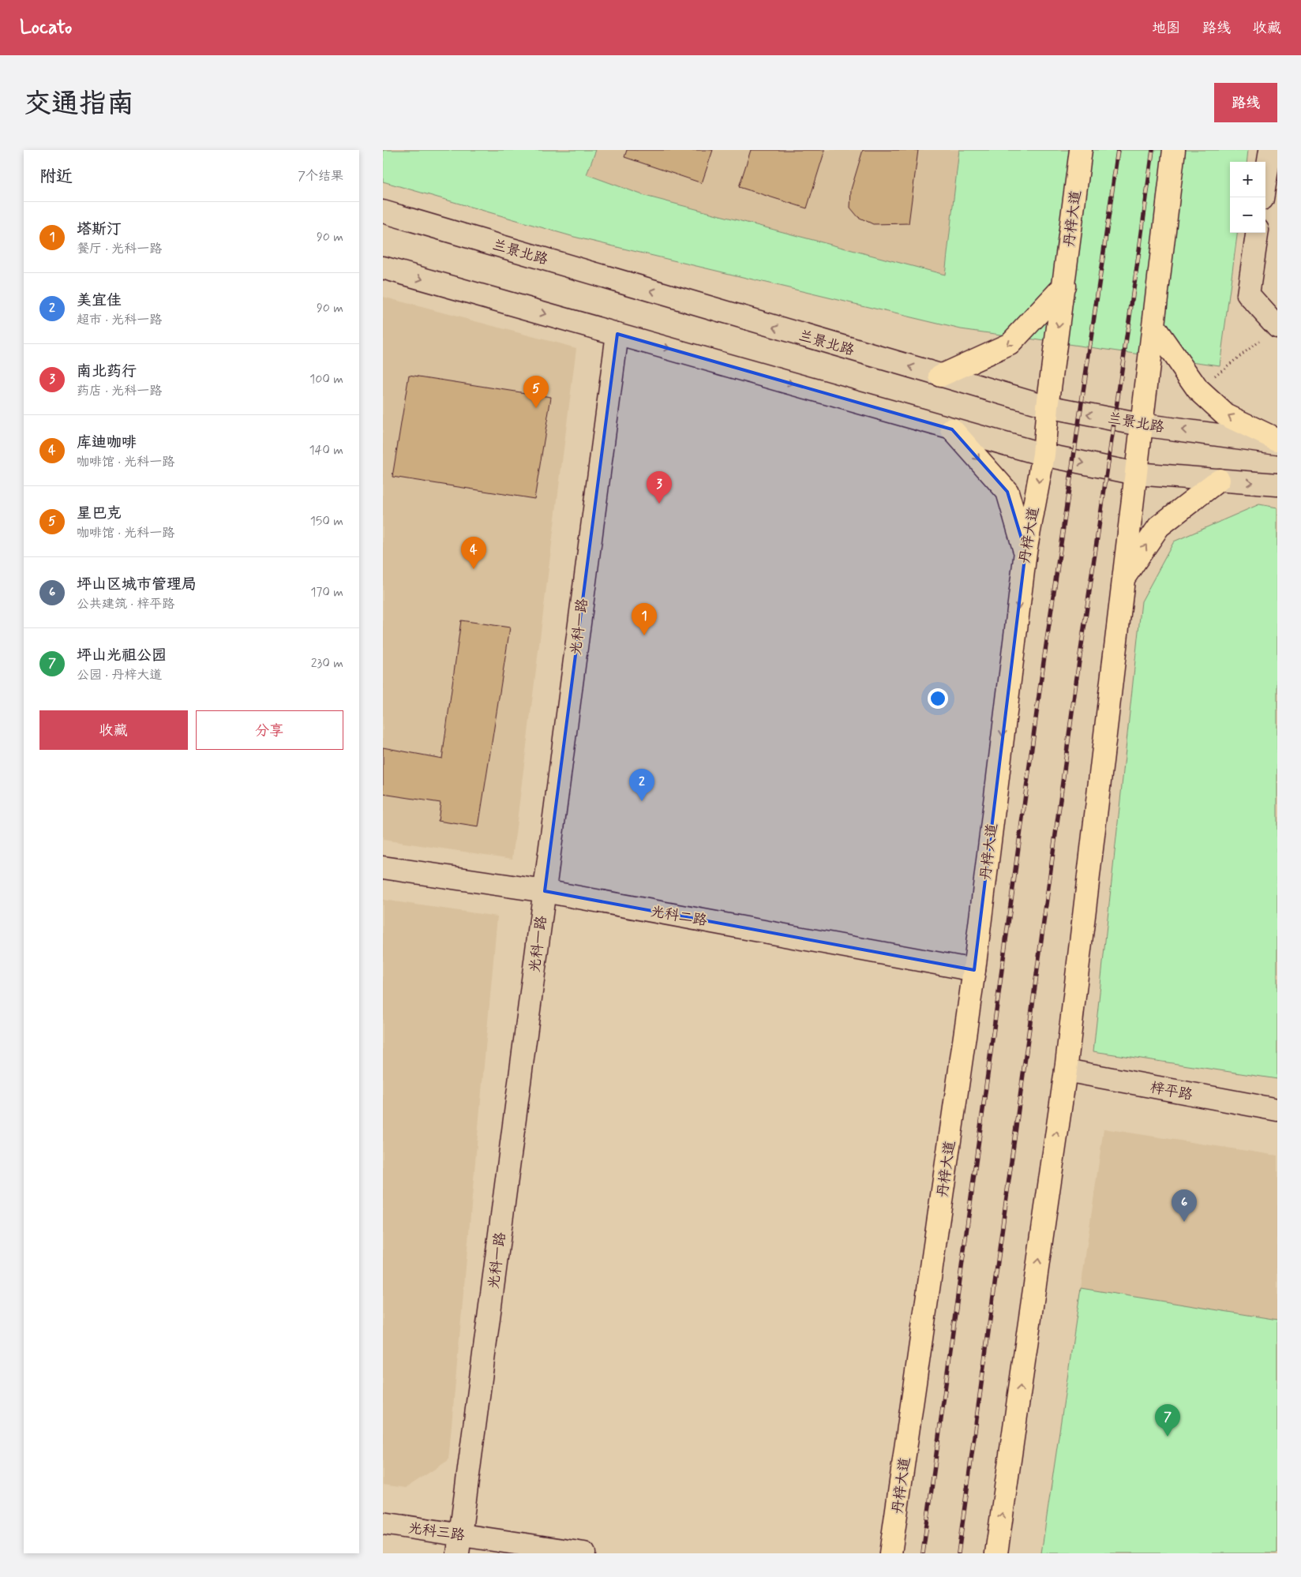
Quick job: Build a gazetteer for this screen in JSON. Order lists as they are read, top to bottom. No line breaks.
{"streets":{"main road":["丹梓大道"],"street":["兰景北路","光科一路","光科二路","梓平路","光科三路"]},"crossings":[["丹梓大道","兰景北路"],["丹梓大道","光科二路"],["光科一路","光科二路"],["光科一路","光科三路"]],"page":{"header":"Locato","nav":["地图","路线","收藏"],"buttons":["路线",["收藏","分享"]],"title":"交通指南","heading":["附近","7个结果"],"map_buttons":["+","−"],"list":[{"mark":"1","name":"塔斯汀","note":"餐厅 · 光科一路","value":"90 m"},{"mark":"2","name":"美宜佳","note":"超市 · 光科一路","value":"90 m"},{"mark":"3","name":"南北药行","note":"药店 · 光科一路","value":"100 m"},{"mark":"4","name":"库迪咖啡","note":"咖啡馆 · 光科一路","value":"140 m"},{"mark":"5","name":"星巴克","note":"咖啡馆 · 光科一路","value":"150 m"},{"mark":"6","name":"坪山区城市管理局","note":"公共建筑 · 梓平路","value":"170 m"},{"mark":"7","name":"坪山光祖公园","note":"公园 · 丹梓大道","value":"230 m"}],"pins":["5","3","4","1","2","6","7"]}}
